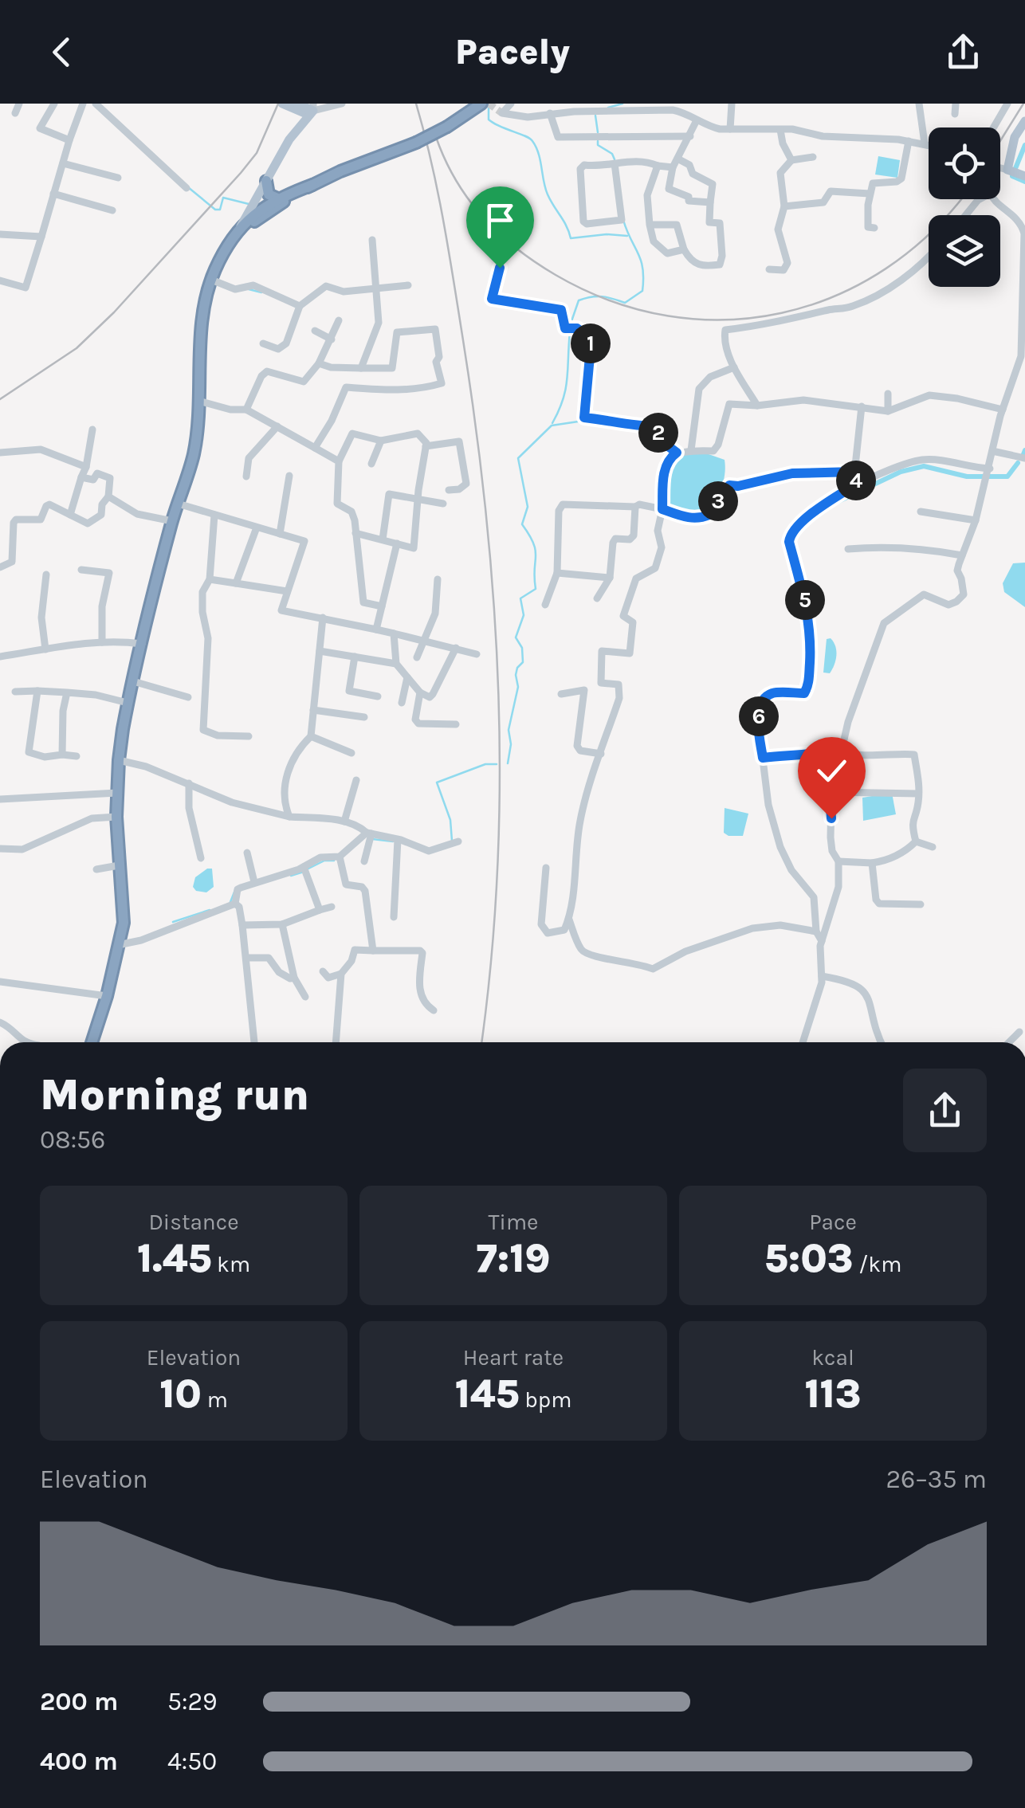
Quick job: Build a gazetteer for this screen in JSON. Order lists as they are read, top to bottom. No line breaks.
{"page":{"header":"Pacely","pins":["1","2","4","3","5","6"],"heading":["Morning run","08:56"],"stats":[["Distance","1.45 km"],["Time","7:19"],["Pace","5:03 /km"],["Elevation","10 m"],["Heart rate","145 bpm"],["kcal","113"]],"chart":["Elevation","26–35 m"],"list":[{"name":"200 m","note":"5:29"},{"name":"400 m","note":"4:50"}]}}
